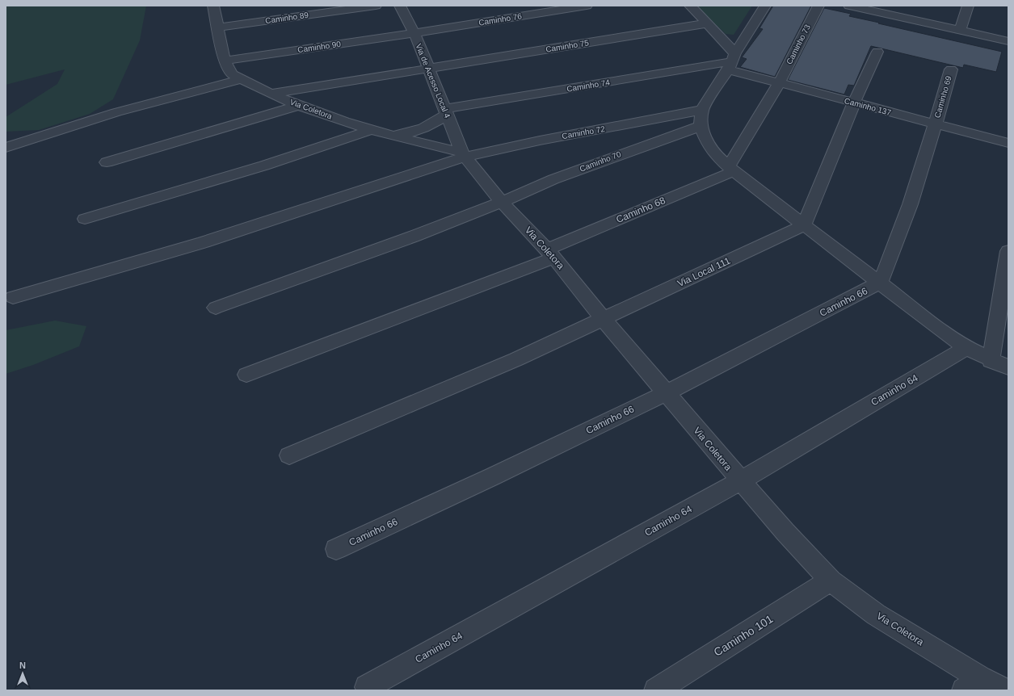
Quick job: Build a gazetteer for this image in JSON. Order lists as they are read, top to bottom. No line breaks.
{"streets":{"street":["Caminho 89","Caminho 76","Caminho 73","Caminho 75","Caminho 90","Via de Acesso Local 4","Caminho 74","Caminho 69","Caminho 137","Via Coletora","Caminho 72","Caminho 70","Caminho 68","Via Local 111","Caminho 66","Caminho 64","Caminho 101"]},"crossings":[["Caminho 89","Via Coletora"],["Caminho 76","Caminho 90"],["Caminho 76","Via de Acesso Local 4"],["Caminho 73","Caminho 137"],["Caminho 73","Caminho 68"],["Caminho 75","Via de Acesso Local 4"],["Caminho 75","Via Coletora"],["Caminho 90","Via de Acesso Local 4"],["Caminho 90","Via Coletora"],["Via de Acesso Local 4","Caminho 74"],["Via de Acesso Local 4","Via Coletora"],["Via de Acesso Local 4","Caminho 72"],["Caminho 74","Caminho 137"],["Caminho 69","Caminho 137"],["Caminho 69","Caminho 66"],["Via Coletora","Caminho 72"],["Via Coletora","Caminho 70"],["Via Coletora","Caminho 68"],["Via Coletora","Via Local 111"],["Via Coletora","Caminho 66"],["Via Coletora","Caminho 64"],["Via Coletora","Caminho 101"]],"north":"top"}
